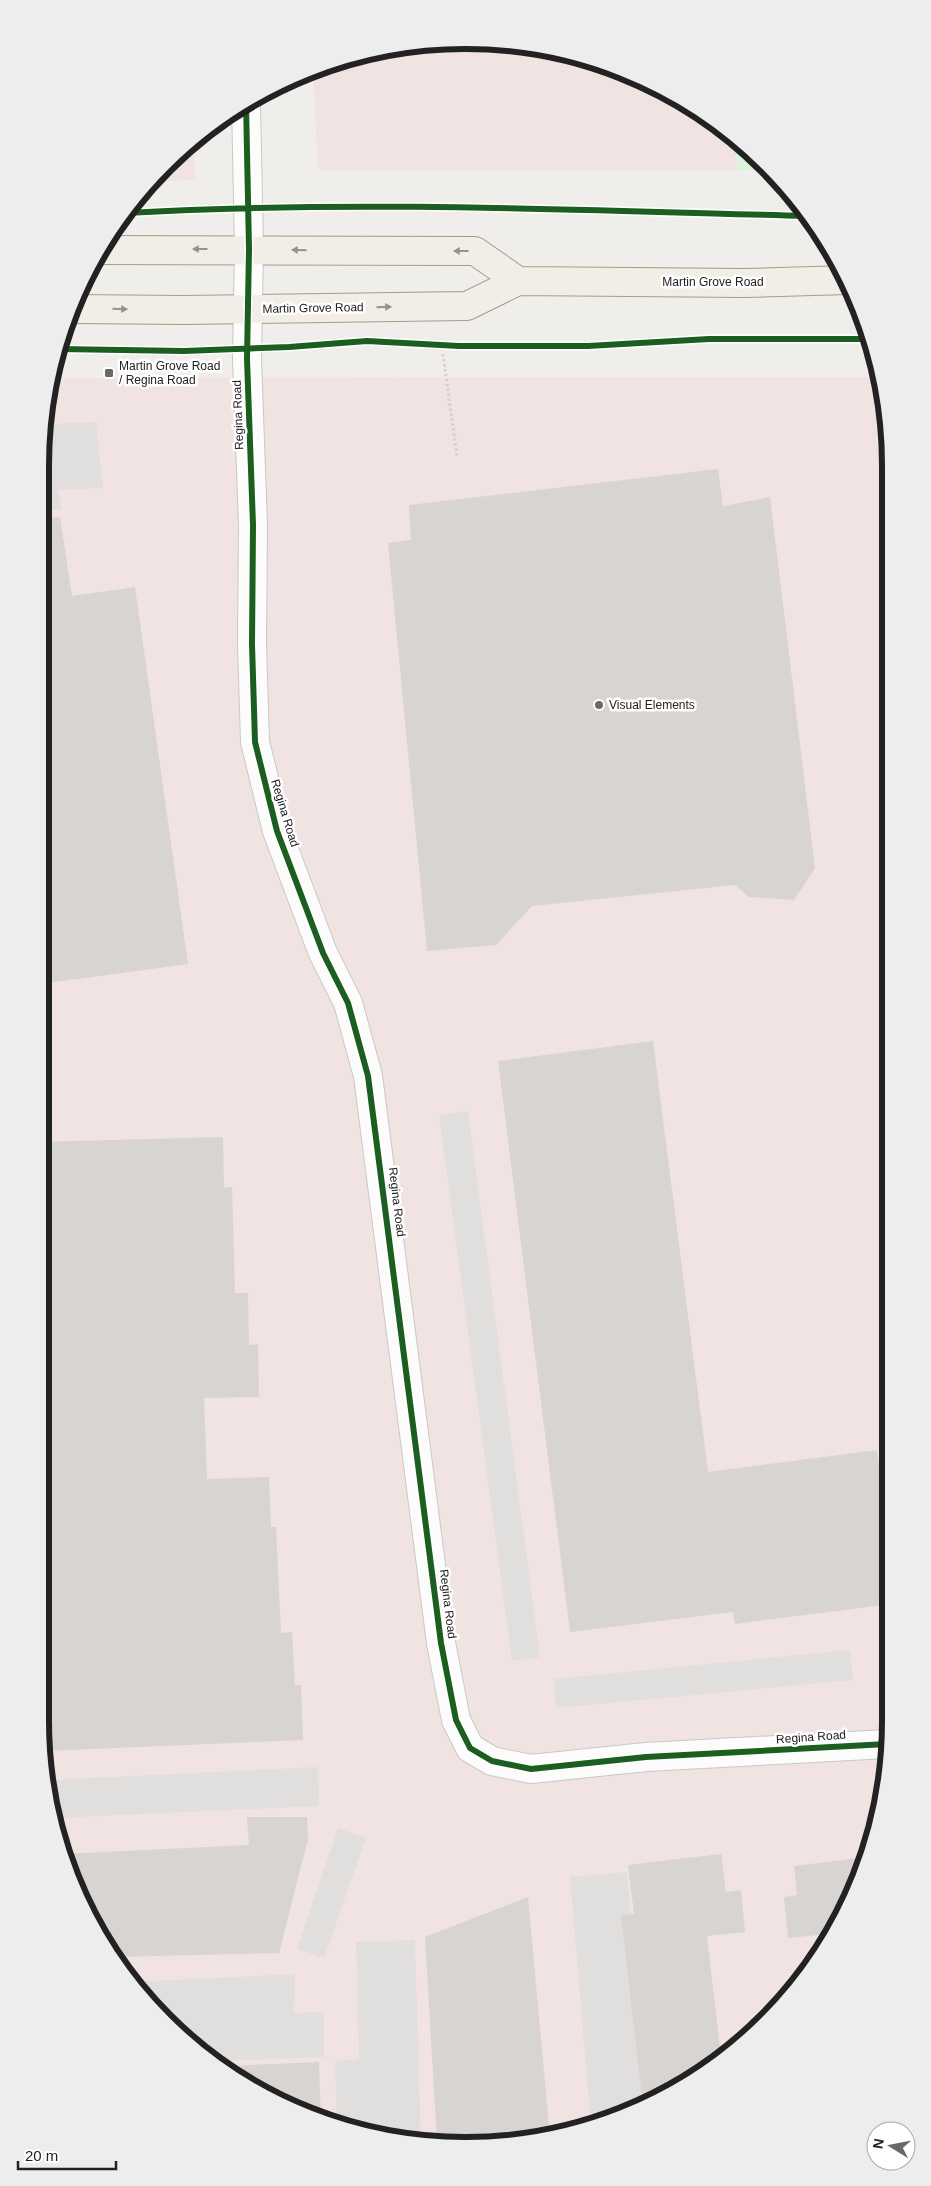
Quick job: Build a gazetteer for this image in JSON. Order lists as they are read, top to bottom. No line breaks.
{"streets":{"main road":["Martin Grove Road"],"street":["Regina Road"]},"crossings":[["Martin Grove Road","Regina Road"]],"places":{"transit":["Martin Grove Road / Regina Road"],"other":["Visual Elements"]},"scale_bar":"20 m","north":"left"}
